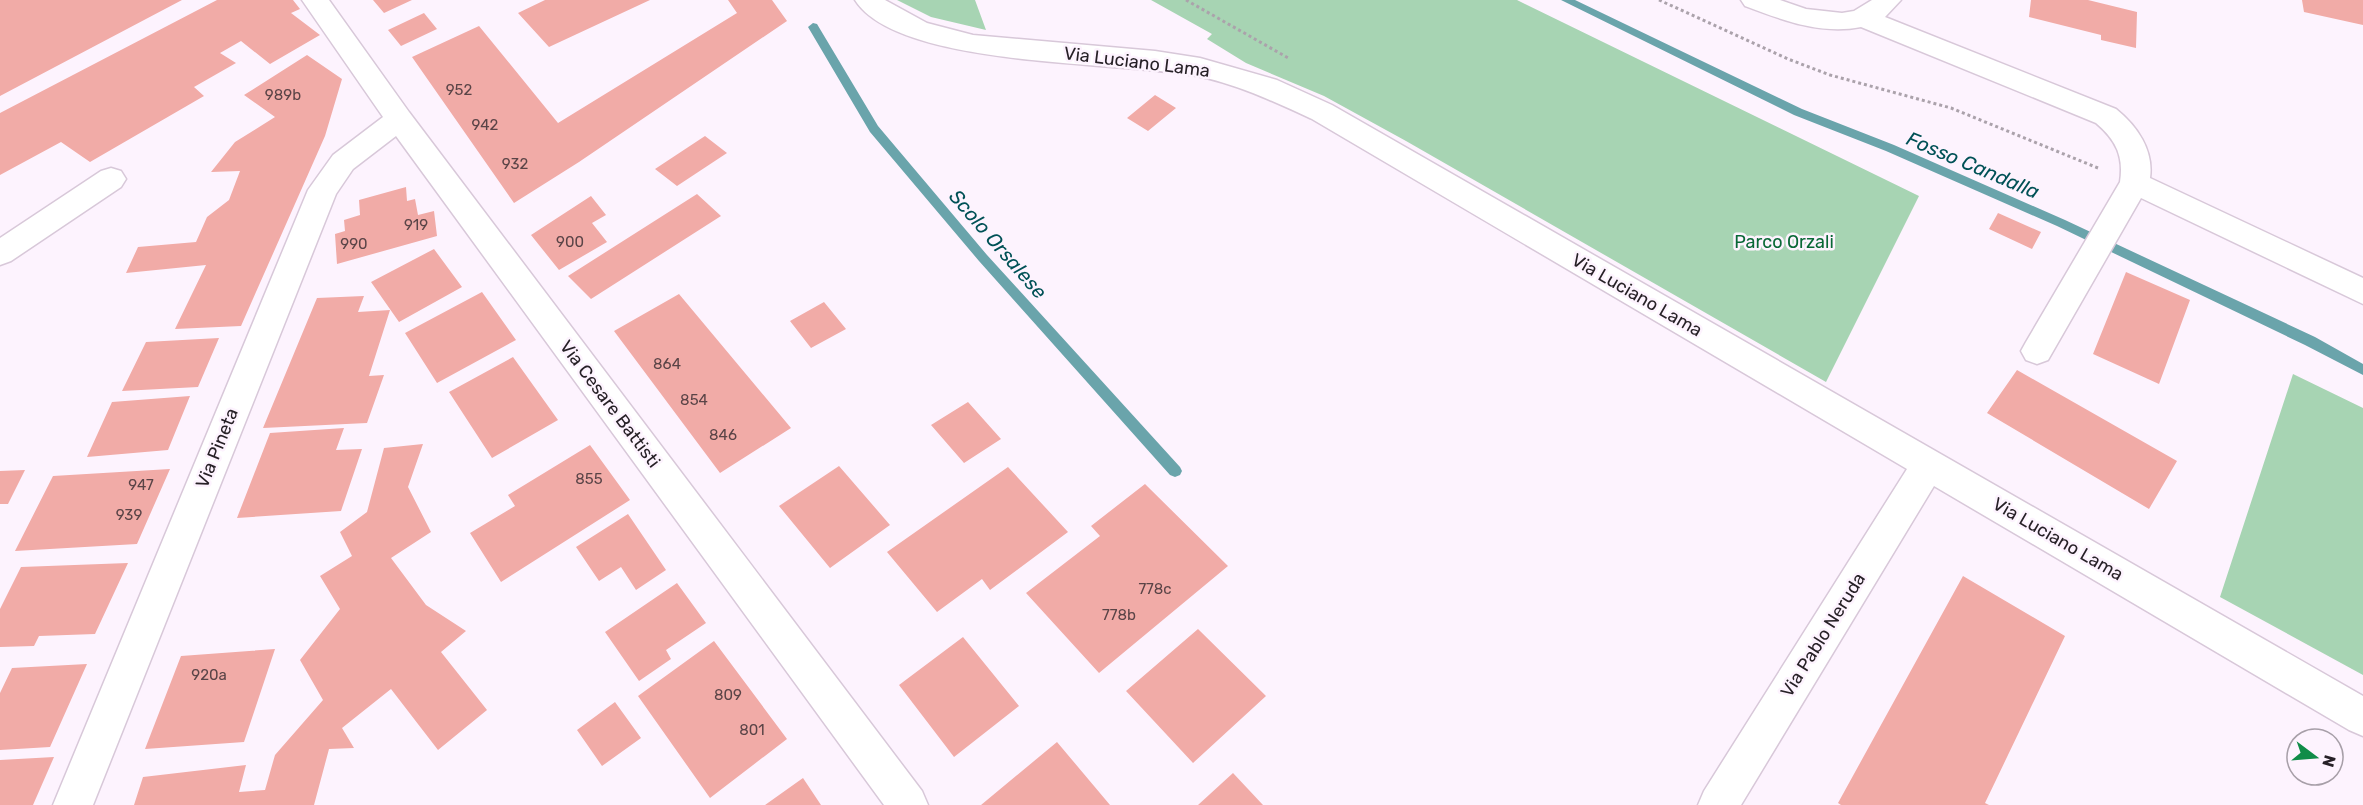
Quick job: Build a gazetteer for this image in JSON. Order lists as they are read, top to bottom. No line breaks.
{"streets":{"street":["Via Luciano Lama","Via Cesare Battisti","Via Pineta","Via Pablo Neruda"]},"crossings":[["Via Luciano Lama","Via Pablo Neruda"],["Via Cesare Battisti","Via Pineta"]],"water":["Fosso Candalla","Scolo Orsalese"],"parks":["Parco Orzali"],"house_numbers":["952","989b","942","932","919","900","990","864","854","846","855","947","939","778c","778b","920a","809","801"],"north":"right"}
